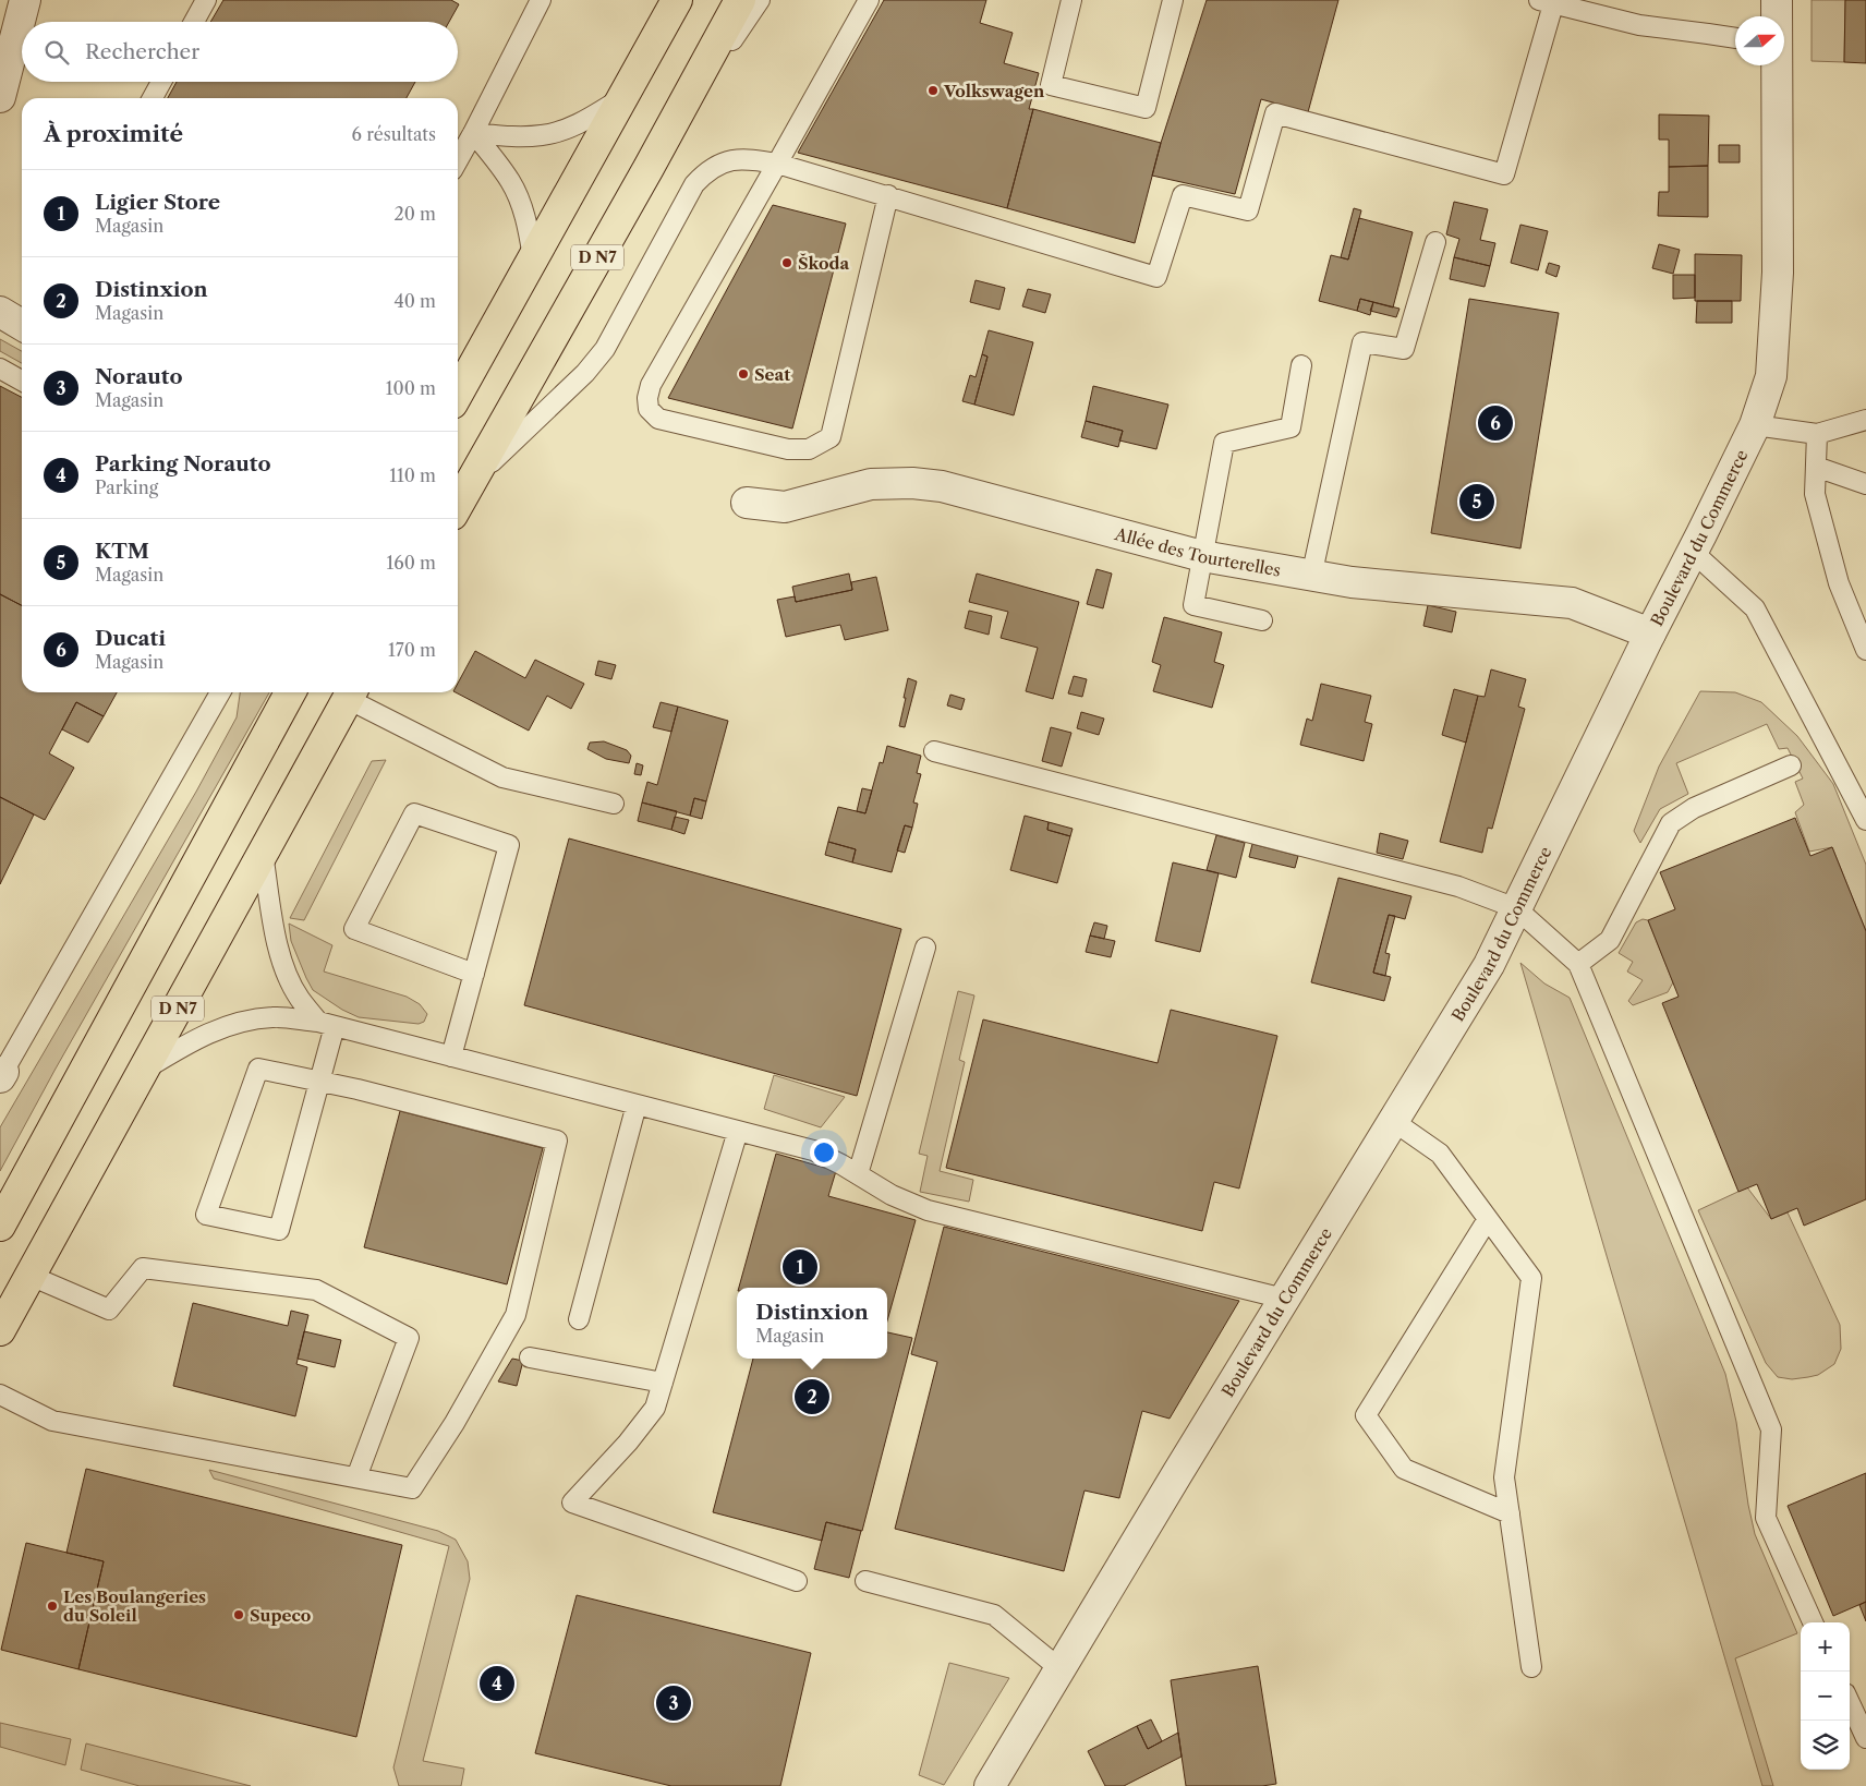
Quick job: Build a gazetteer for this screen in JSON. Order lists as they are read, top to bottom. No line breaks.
{"streets":{"main road":["D N7"],"street":["Boulevard du Commerce","Allée des Tourterelles"]},"crossings":[["Boulevard du Commerce","Allée des Tourterelles"]],"places":["Volkswagen","Škoda","Seat","Les Boulangeries du Soleil","Supeco"],"north":"right","page":{"search":"Rechercher","heading":["À proximité","6 résultats"],"list":[{"mark":"1","name":"Ligier Store","note":"Magasin","value":"20 m"},{"mark":"2","name":"Distinxion","note":"Magasin","value":"40 m"},{"mark":"3","name":"Norauto","note":"Magasin","value":"100 m"},{"mark":"4","name":"Parking Norauto","note":"Parking","value":"110 m"},{"mark":"5","name":"KTM","note":"Magasin","value":"160 m"},{"mark":"6","name":"Ducati","note":"Magasin","value":"170 m"}],"pins":["6","5","1","2","4","3"],"popup":["Distinxion","Magasin"],"map_buttons":["+","−"]}}
